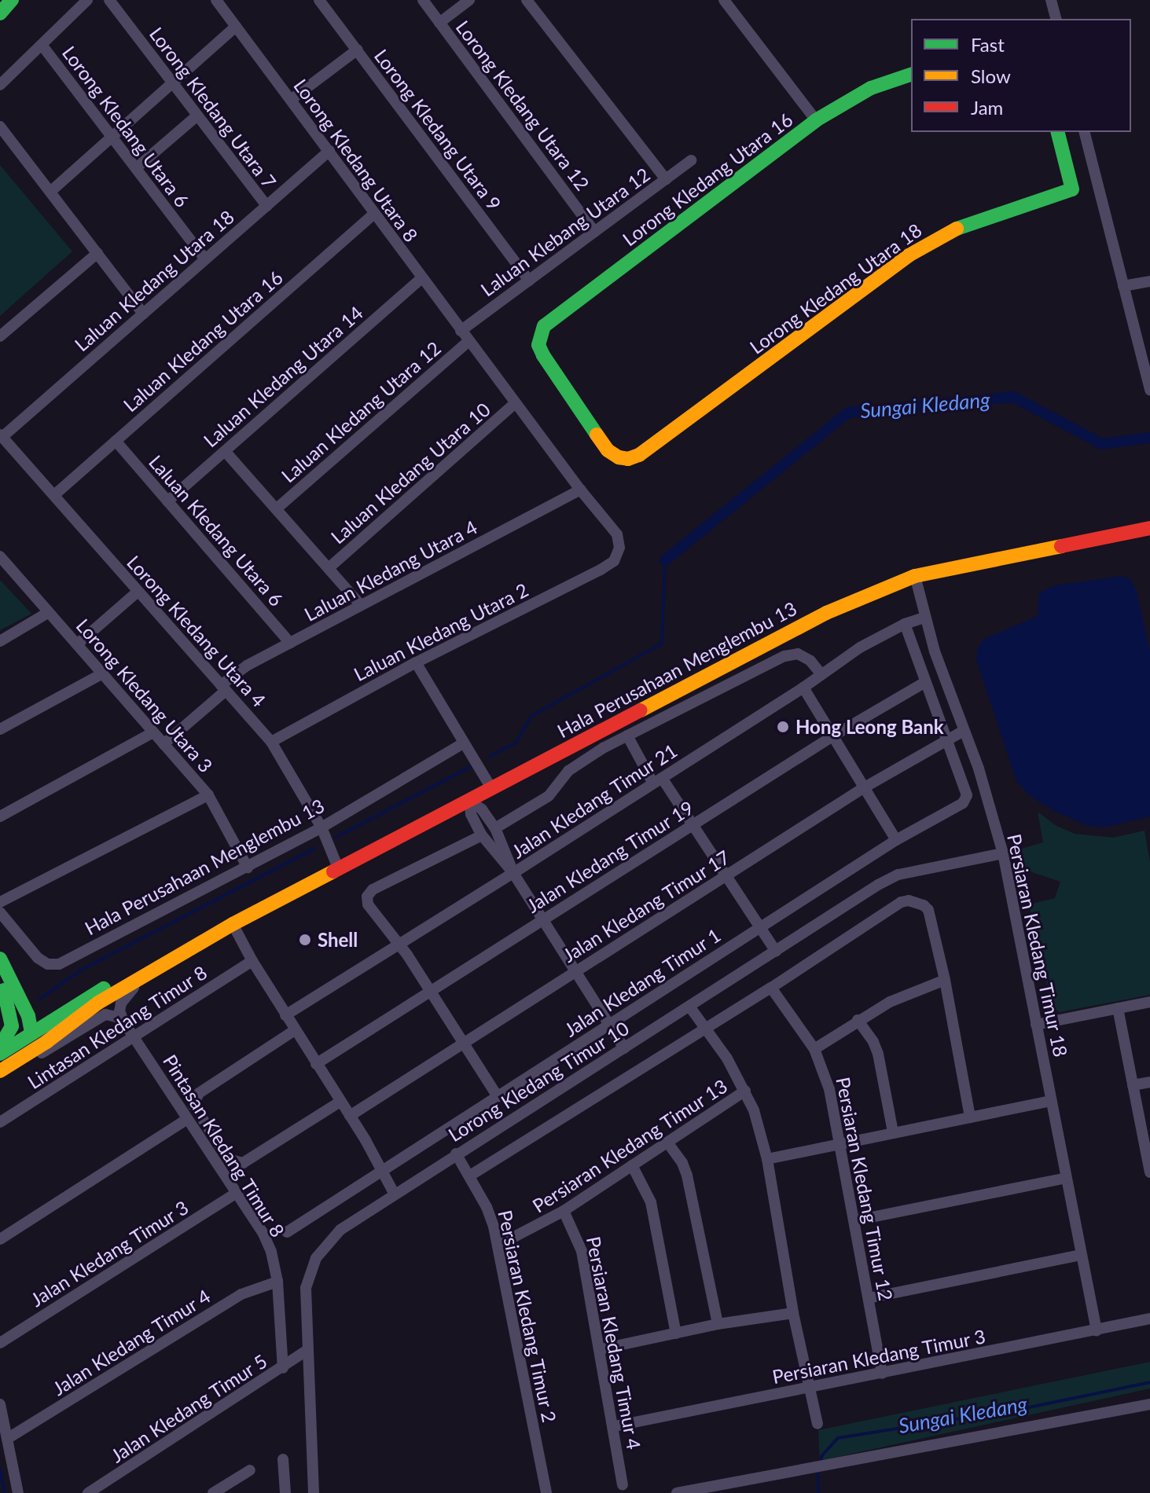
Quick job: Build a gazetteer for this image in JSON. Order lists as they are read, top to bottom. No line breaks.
{"streets":{"street":["Lorong Kledang Utara 12","Lorong Kledang Utara 7","Lorong Kledang Utara 6","Lorong Kledang Utara 9","Lorong Kledang Utara 8","Lorong Kledang Utara 16","Laluan Klebang Utara 12","Laluan Kledang Utara 18","Lorong Kledang Utara 18","Laluan Kledang Utara 16","Laluan Kledang Utara 14","Laluan Kledang Utara 12","Laluan Kledang Utara 10","Laluan Kledang Utara 6","Laluan Kledang Utara 4","Lorong Kledang Utara 4","Laluan Kledang Utara 2","Hala Perusahaan Menglembu 13","Lorong Kledang Utara 3","Jalan Kledang Timur 21","Jalan Kledang Timur 19","Jalan Kledang Timur 17","Persiaran Kledang Timur 18","Jalan Kledang Timur 1","Lintasan Kledang Timur 8","Lorong Kledang Timur 10","Pintasan Kledang Timur 8","Persiaran Kledang Timur 13","Persiaran Kledang Timur 12","Jalan Kledang Timur 3","Persiaran Kledang Timur 2","Jalan Kledang Timur 4","Persiaran Kledang Timur 4","Persiaran Kledang Timur 3","Jalan Kledang Timur 5"]},"crossings":[["Lorong Kledang Utara 12","Laluan Klebang Utara 12"],["Lorong Kledang Utara 7","Laluan Kledang Utara 18"],["Lorong Kledang Utara 6","Laluan Kledang Utara 18"],["Lorong Kledang Utara 9","Laluan Klebang Utara 12"],["Lorong Kledang Utara 8","Laluan Klebang Utara 12"],["Lorong Kledang Utara 8","Laluan Kledang Utara 18"],["Lorong Kledang Utara 8","Laluan Kledang Utara 16"],["Lorong Kledang Utara 8","Laluan Kledang Utara 14"],["Lorong Kledang Utara 8","Laluan Kledang Utara 12"],["Lorong Kledang Utara 8","Laluan Kledang Utara 10"],["Lorong Kledang Utara 8","Laluan Kledang Utara 4"],["Lorong Kledang Utara 8","Laluan Kledang Utara 2"],["Lorong Kledang Utara 16","Lorong Kledang Utara 18"],["Laluan Kledang Utara 18","Lorong Kledang Utara 4"],["Laluan Kledang Utara 16","Laluan Kledang Utara 6"],["Laluan Kledang Utara 16","Lorong Kledang Utara 4"],["Laluan Kledang Utara 14","Laluan Kledang Utara 6"],["Laluan Kledang Utara 6","Laluan Kledang Utara 4"],["Laluan Kledang Utara 4","Lorong Kledang Utara 4"],["Laluan Kledang Utara 4","Lorong Kledang Utara 3"],["Lorong Kledang Utara 4","Laluan Kledang Utara 2"],["Lorong Kledang Utara 4","Hala Perusahaan Menglembu 13"],["Hala Perusahaan Menglembu 13","Lorong Kledang Utara 3"],["Hala Perusahaan Menglembu 13","Persiaran Kledang Timur 18"],["Jalan Kledang Timur 21","Persiaran Kledang Timur 18"],["Jalan Kledang Timur 21","Jalan Kledang Timur 1"],["Jalan Kledang Timur 19","Jalan Kledang Timur 1"],["Jalan Kledang Timur 17","Persiaran Kledang Timur 18"],["Jalan Kledang Timur 17","Jalan Kledang Timur 1"],["Persiaran Kledang Timur 18","Lorong Kledang Timur 10"],["Persiaran Kledang Timur 18","Persiaran Kledang Timur 3"],["Lintasan Kledang Timur 8","Pintasan Kledang Timur 8"],["Lorong Kledang Timur 10","Persiaran Kledang Timur 2"],["Lorong Kledang Timur 10","Jalan Kledang Timur 5"],["Pintasan Kledang Timur 8","Jalan Kledang Timur 3"],["Pintasan Kledang Timur 8","Jalan Kledang Timur 4"],["Pintasan Kledang Timur 8","Jalan Kledang Timur 5"],["Persiaran Kledang Timur 13","Persiaran Kledang Timur 2"],["Persiaran Kledang Timur 13","Persiaran Kledang Timur 4"],["Persiaran Kledang Timur 12","Persiaran Kledang Timur 3"],["Persiaran Kledang Timur 4","Persiaran Kledang Timur 3"]],"water":["Sungai Kledang"],"places":["Hong Leong Bank","Shell"],"legend":["Fast","Slow","Jam"]}
